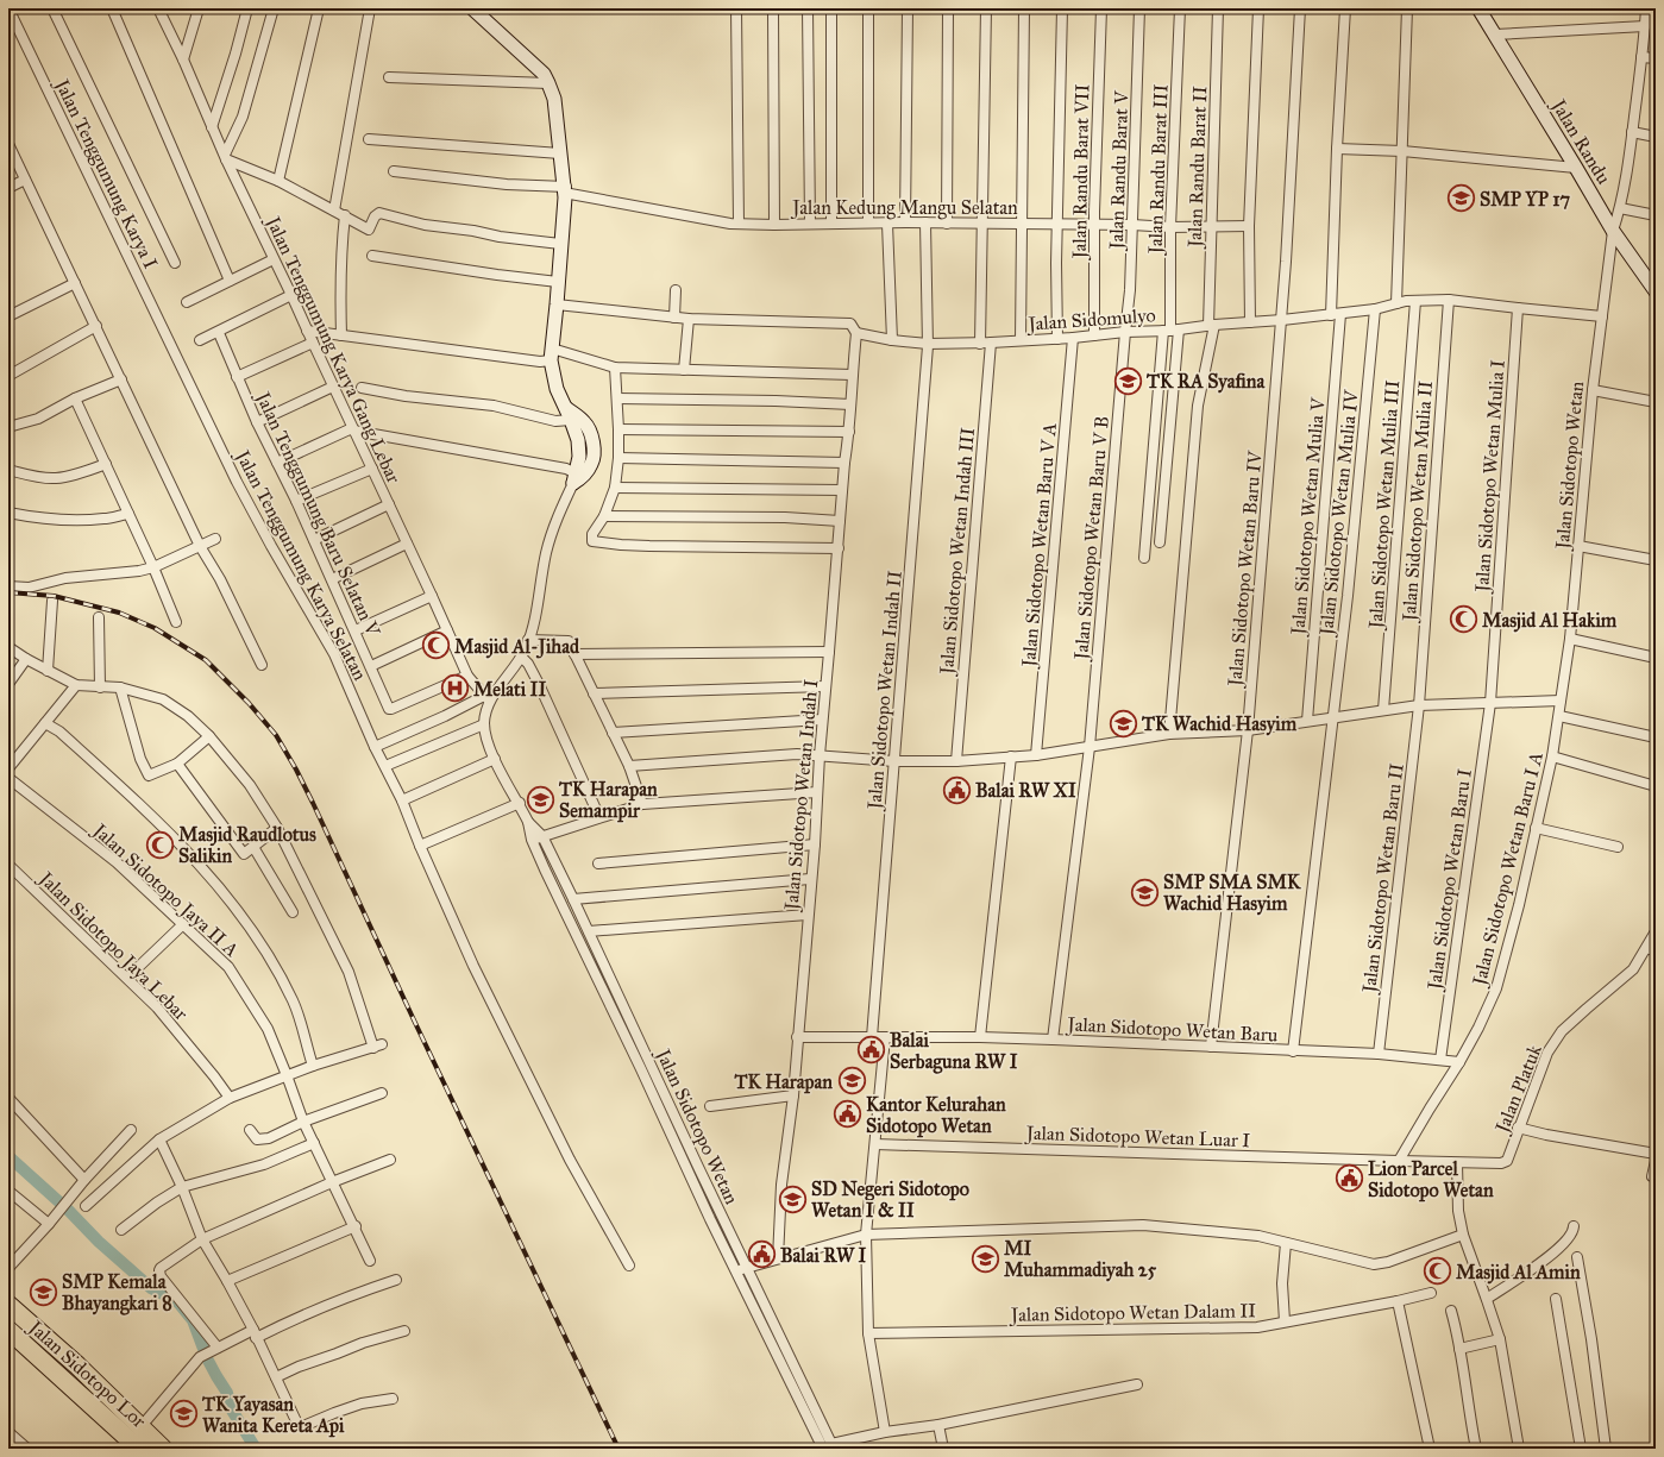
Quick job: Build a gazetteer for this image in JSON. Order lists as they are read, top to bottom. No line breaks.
{"streets":{"highway":["Jalan Sidotopo Lor"],"street":["Jalan Randu","Jalan Randu Barat II","Jalan Randu Barat III","Jalan Randu Barat V","Jalan Randu Barat VII","Jalan Tenggumung Karya I","Jalan Kedung Mangu Selatan","Jalan Sidomulyo","Jalan Tenggumung Karya Gang Lebar","Jalan Sidotopo Wetan","Jalan Sidotopo Wetan Mulia I","Jalan Sidotopo Wetan Mulia II","Jalan Sidotopo Wetan Mulia III","Jalan Sidotopo Wetan Mulia IV","Jalan Tenggumung Baru Selatan V","Jalan Sidotopo Wetan Mulia V","Jalan Sidotopo Wetan Baru V B","Jalan Sidotopo Wetan Baru V A","Jalan Sidotopo Wetan Indah III","Jalan Tenggumung Karya Selatan","Jalan Sidotopo Wetan Baru IV","Jalan Sidotopo Wetan Indah II","Jalan Sidotopo Wetan Indah I","Jalan Sidotopo Wetan Baru I A","Jalan Sidotopo Wetan Baru II","Jalan Sidotopo Wetan Baru I","Jalan Sidotopo Jaya II A","Jalan Sidotopo Jaya Lebar","Jalan Sidotopo Wetan Baru","Jalan Platuk","Jalan Sidotopo Wetan Luar I","Jalan Sidotopo Wetan Dalam II"]},"crossings":[["Jalan Randu","Jalan Sidotopo Wetan"],["Jalan Randu Barat II","Jalan Kedung Mangu Selatan"],["Jalan Randu Barat II","Jalan Sidomulyo"],["Jalan Randu Barat III","Jalan Kedung Mangu Selatan"],["Jalan Randu Barat III","Jalan Sidomulyo"],["Jalan Randu Barat V","Jalan Kedung Mangu Selatan"],["Jalan Randu Barat V","Jalan Sidomulyo"],["Jalan Randu Barat V","Jalan Sidotopo Wetan Baru V B"],["Jalan Randu Barat VII","Jalan Kedung Mangu Selatan"],["Jalan Randu Barat VII","Jalan Sidomulyo"],["Jalan Tenggumung Karya I","Jalan Tenggumung Karya Selatan"],["Jalan Kedung Mangu Selatan","Jalan Sidotopo Wetan Indah II"],["Jalan Sidomulyo","Jalan Sidotopo Wetan Mulia V"],["Jalan Sidomulyo","Jalan Sidotopo Wetan Baru V B"],["Jalan Sidomulyo","Jalan Sidotopo Wetan Baru V A"],["Jalan Sidomulyo","Jalan Sidotopo Wetan Indah III"],["Jalan Sidomulyo","Jalan Sidotopo Wetan Baru IV"],["Jalan Sidomulyo","Jalan Sidotopo Wetan Indah II"],["Jalan Sidomulyo","Jalan Sidotopo Wetan Indah I"],["Jalan Tenggumung Karya Gang Lebar","Jalan Tenggumung Baru Selatan V"],["Jalan Sidotopo Wetan","Jalan Sidotopo Wetan Baru I A"],["Jalan Sidotopo Wetan Mulia I","Jalan Sidotopo Wetan Baru I"],["Jalan Sidotopo Wetan Mulia II","Jalan Sidotopo Wetan Baru II"],["Jalan Sidotopo Wetan Mulia IV","Jalan Sidotopo Wetan Baru"],["Jalan Sidotopo Wetan Baru V B","Jalan Sidotopo Wetan Baru"],["Jalan Sidotopo Wetan Baru IV","Jalan Sidotopo Wetan Baru"],["Jalan Sidotopo Wetan Indah II","Jalan Sidotopo Wetan Baru"],["Jalan Sidotopo Wetan Indah I","Jalan Sidotopo Wetan Baru"],["Jalan Sidotopo Wetan Baru I A","Jalan Sidotopo Wetan Baru"],["Jalan Sidotopo Wetan Baru I A","Jalan Platuk"],["Jalan Sidotopo Wetan Baru I A","Jalan Sidotopo Wetan Luar I"],["Jalan Sidotopo Wetan Baru II","Jalan Sidotopo Wetan Baru"],["Jalan Sidotopo Wetan Baru I","Jalan Sidotopo Wetan Baru"],["Jalan Platuk","Jalan Sidotopo Wetan Luar I"]],"places":{"school or university":["SMP YP 17","TK RA Syafina","TK Wachid Hasyim","TK Harapan Semampir","SMP SMA SMK Wachid Hasyim","TK Harapan","SD Negeri Sidotopo Wetan I & II","MI Muhammadiyah 25","SMP Kemala Bhayangkari 8","TK Yayasan Wanita Kereta Api"],"mosque":["Masjid Al Hakim","Masjid Al-Jihad","Masjid Raudlotus Salikin","Masjid Al Amin"],"hospital":["Melati II"],"public building":["Balai RW XI","Balai Serbaguna RW I","Kantor Kelurahan Sidotopo Wetan","Lion Parcel Sidotopo Wetan","Balai RW I"]}}
